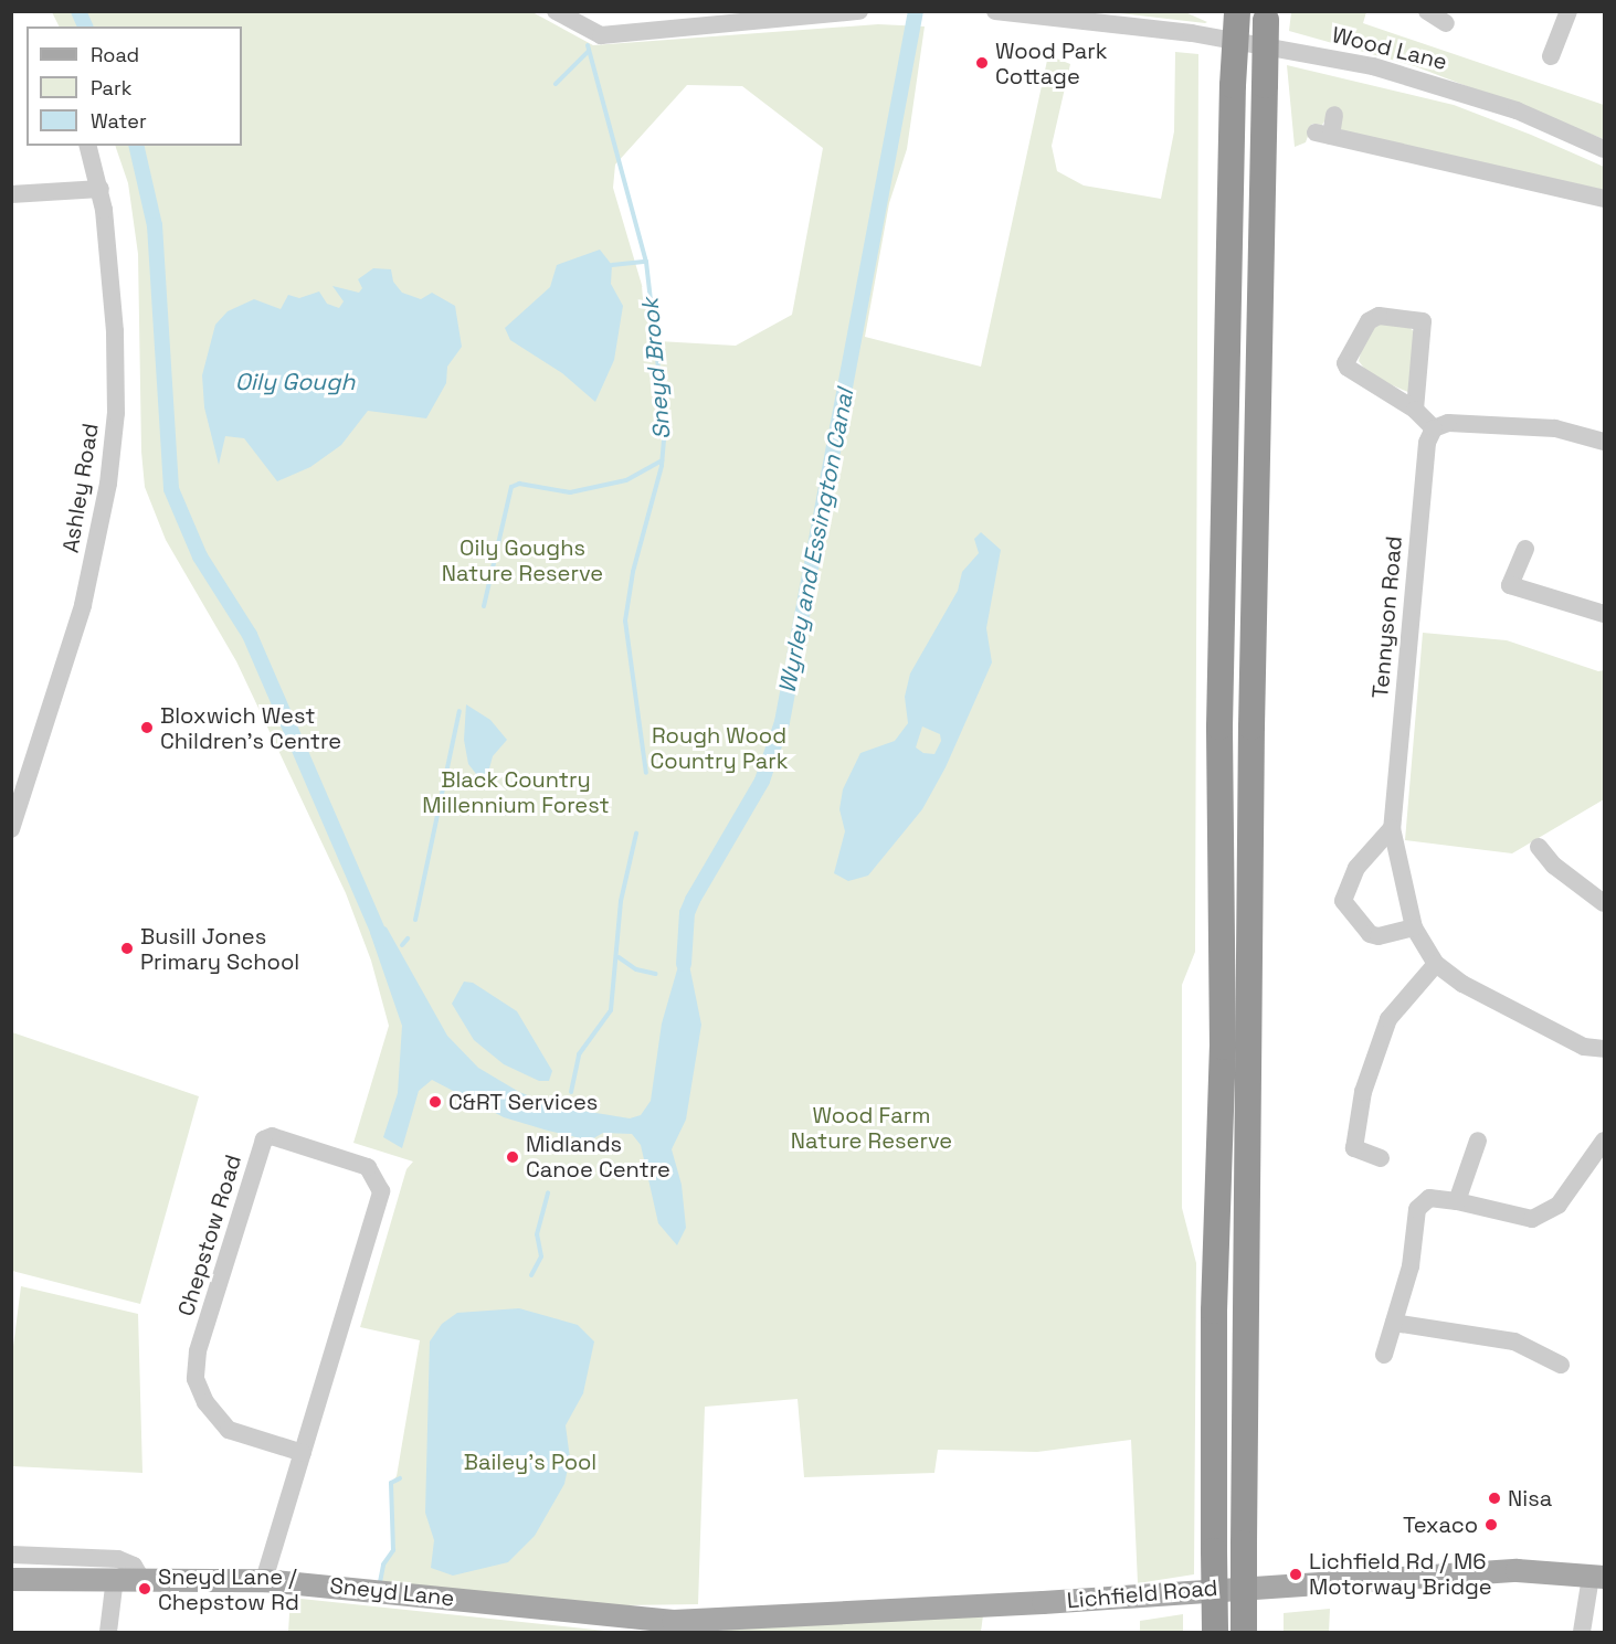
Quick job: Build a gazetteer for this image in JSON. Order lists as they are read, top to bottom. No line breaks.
{"streets":{"main road":["Sneyd Lane","Lichfield Road"],"street":["Wood Lane","Ashley Road","Tennyson Road","Chepstow Road"]},"crossings":[["Chepstow Road","Sneyd Lane"],["Sneyd Lane","Lichfield Road"]],"water":["Sneyd Brook","Oily Gough","Wyrley and Essington Canal"],"parks":["Oily Goughs Nature Reserve","Rough Wood Country Park","Black Country Millennium Forest","Wood Farm Nature Reserve","Bailey's Pool"],"places":["Wood Park Cottage","Bloxwich West Children's Centre","Busill Jones Primary School","C&RT Services","Midlands Canoe Centre","Nisa","Texaco","Lichfield Rd / M6 Motorway Bridge","Sneyd Lane / Chepstow Rd"],"legend":["Road","Park","Water"]}
